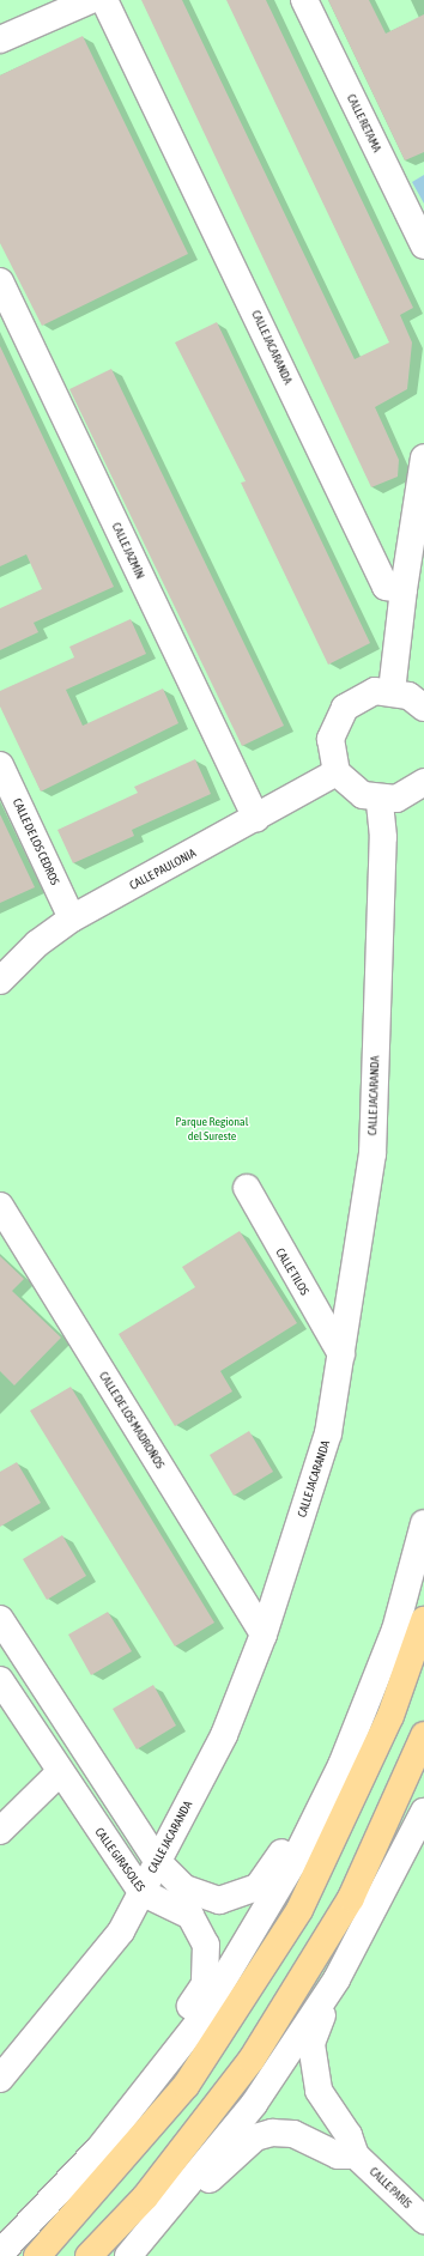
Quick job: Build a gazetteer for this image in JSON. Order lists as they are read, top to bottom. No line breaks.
{"streets":{"street":["CALLE RETAMA","CALLE JACARANDA","CALLE JAZMÍN","CALLE DE LOS CEDROS","CALLE PAULONIA","CALLE TILOS","CALLE DE LOS MADROÑOS","CALLE GIRASOLES","CALLE PARÍS"]},"crossings":[["CALLE JACARANDA","CALLE TILOS"],["CALLE JACARANDA","CALLE DE LOS MADROÑOS"],["CALLE JACARANDA","CALLE GIRASOLES"],["CALLE JAZMÍN","CALLE PAULONIA"],["CALLE DE LOS CEDROS","CALLE PAULONIA"]],"parks":["Parque Regional del Sureste"]}
